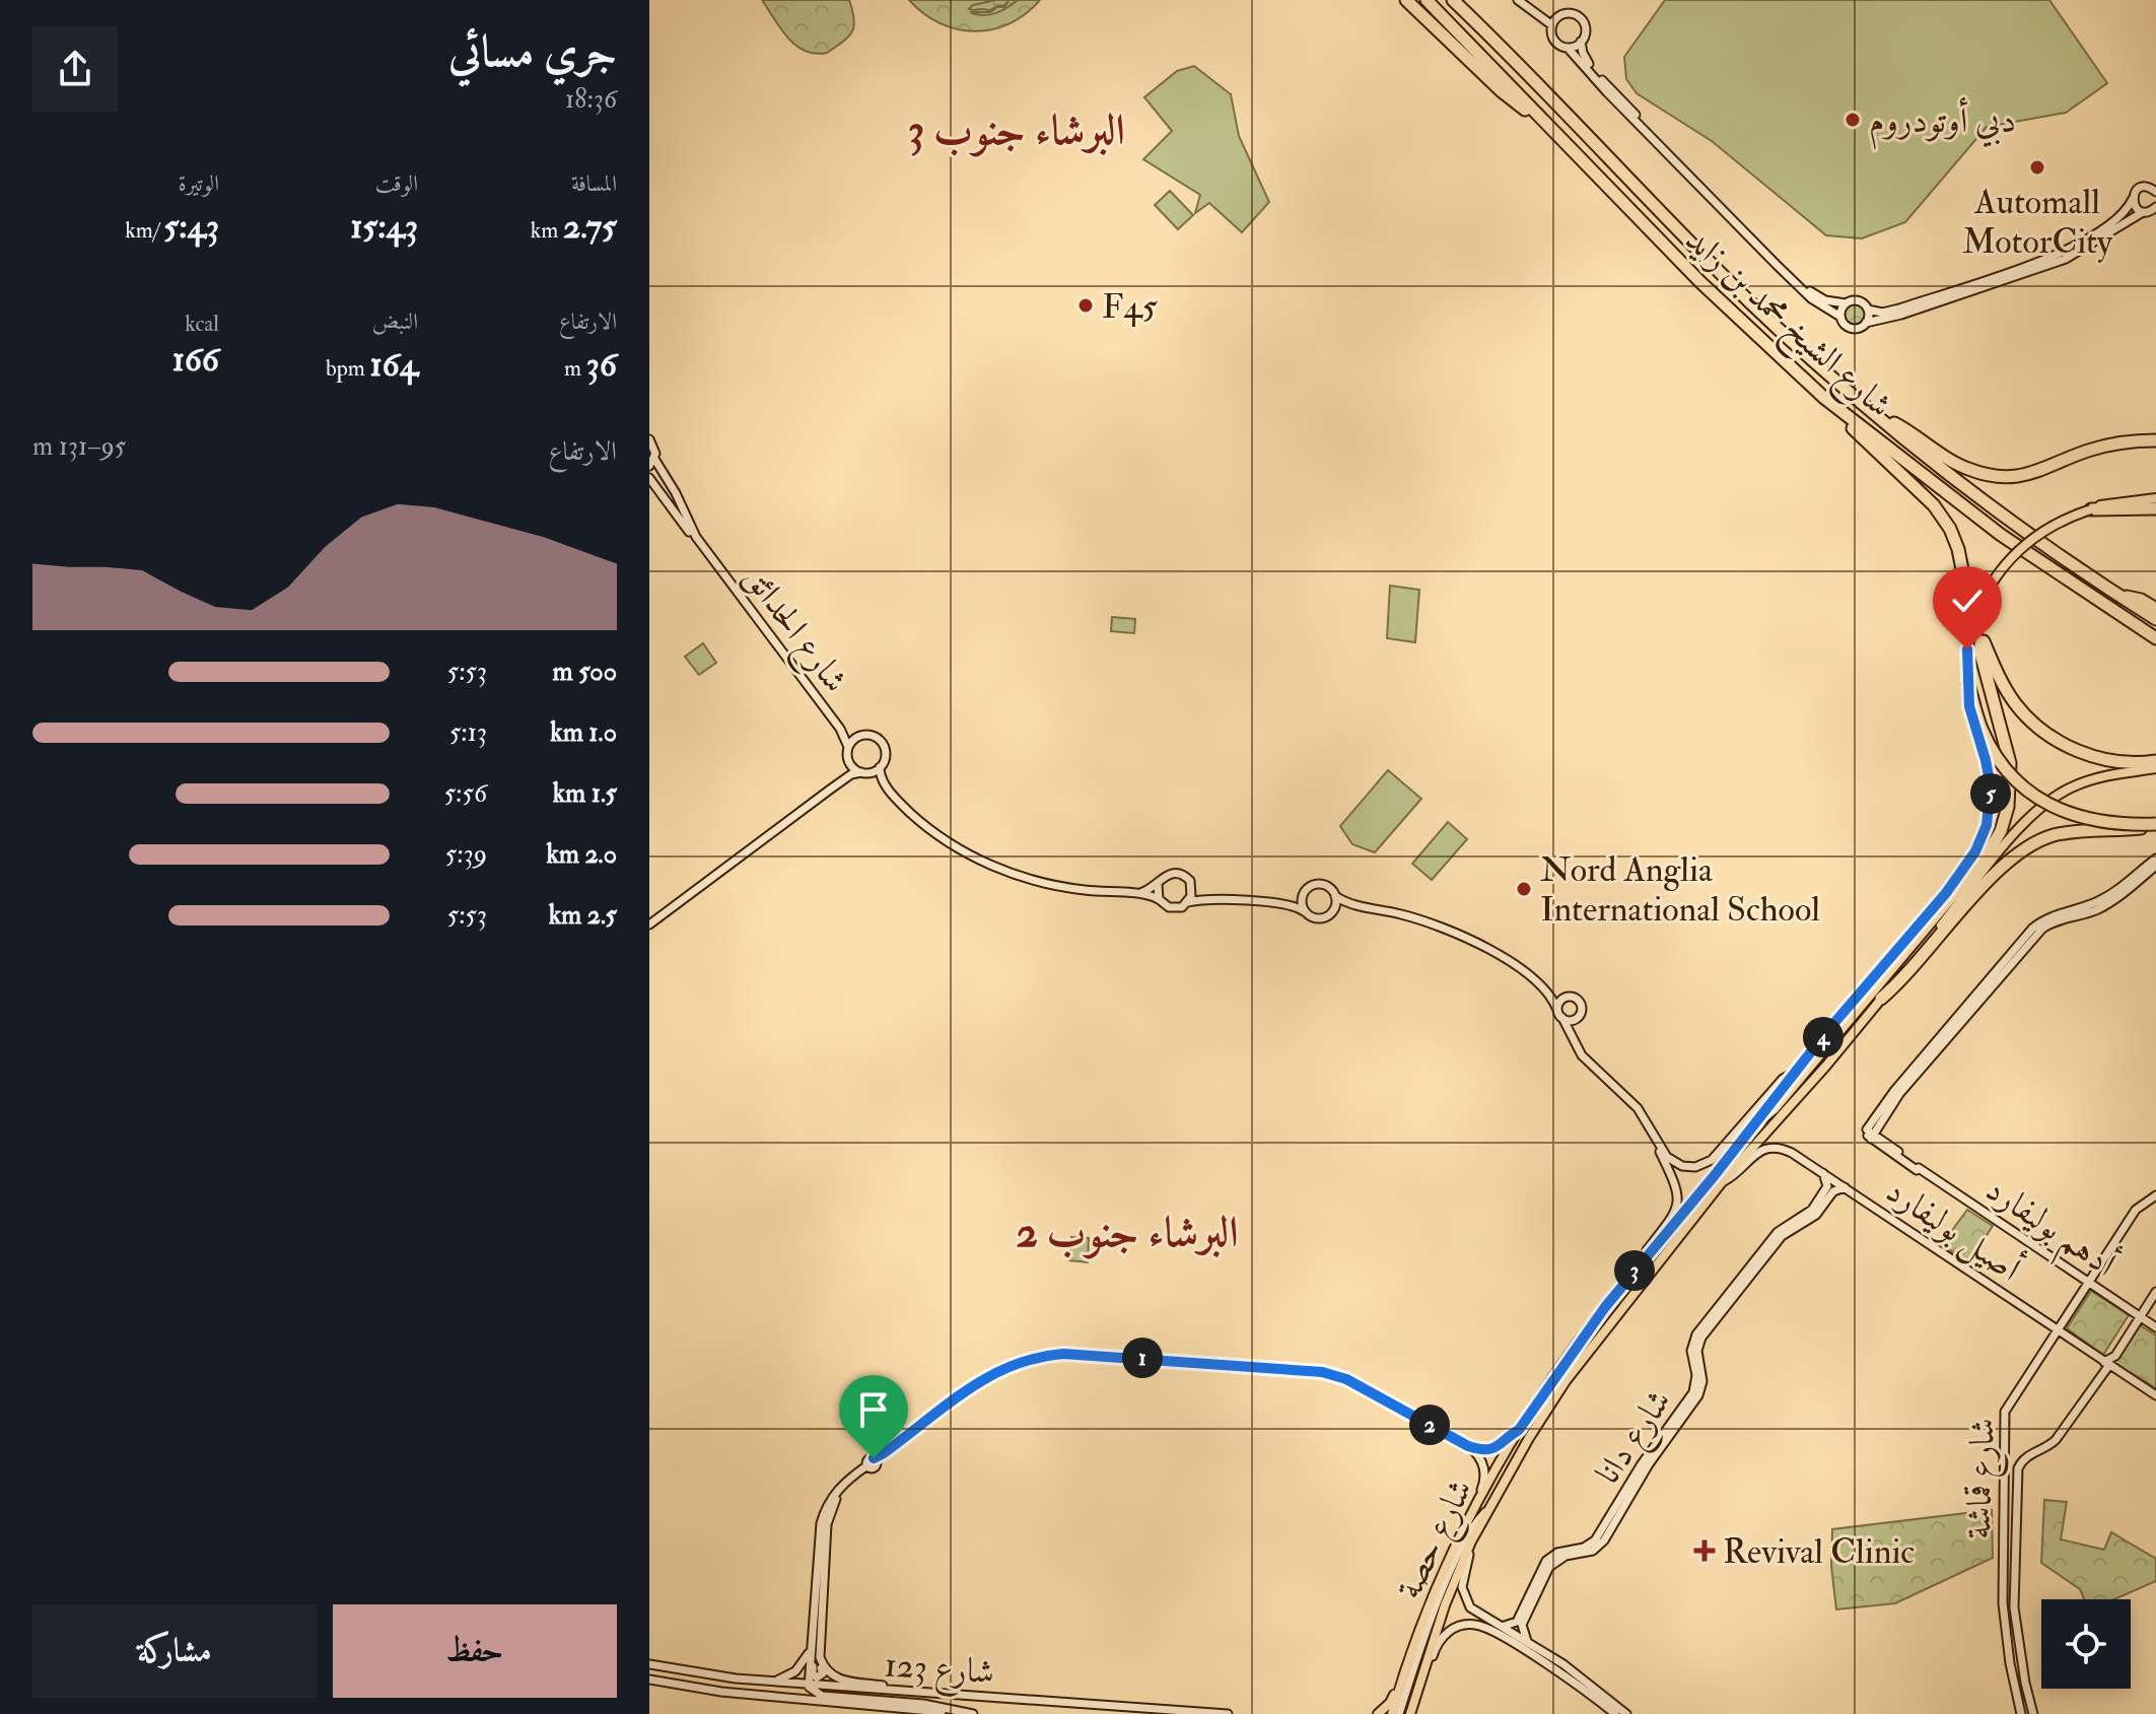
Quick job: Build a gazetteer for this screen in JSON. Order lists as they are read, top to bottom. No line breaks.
{"streets":{"highway":["شارع الشيخ محمد بن زايد"],"main road":["شارع حصة"],"street":["شارع الحدائق","أدهم بوليفارد","أصيل بوليفارد","شارع دانا","شارع قماشة","شارع 123"]},"crossings":[["أدهم بوليفارد","شارع قماشة"],["أصيل بوليفارد","شارع دانا"],["أصيل بوليفارد","شارع قماشة"],["أصيل بوليفارد","شارع حصة"]],"districts":["البرشاء جنوب 3","البرشاء جنوب 2"],"places":{"other":["دبي أوتودروم","Automall MotorCity","F45","Nord Anglia International School"],"health":["Revival Clinic"]},"page":{"heading":["جري مسائي","18:36"],"stats":[["المسافة","2.75 km"],["الوقت","15:43"],["الوتيرة","5:43 /km"],["الارتفاع","36 m"],["النبض","164 bpm"],["kcal","166"]],"chart":["الارتفاع","95–131 m"],"list":[{"name":"500 m","note":"5:53"},{"name":"1.0 km","note":"5:13"},{"name":"1.5 km","note":"5:56"},{"name":"2.0 km","note":"5:39"},{"name":"2.5 km","note":"5:53"}],"pins":["5","4","3","1","2"],"buttons":["حفظ","مشاركة"]}}
